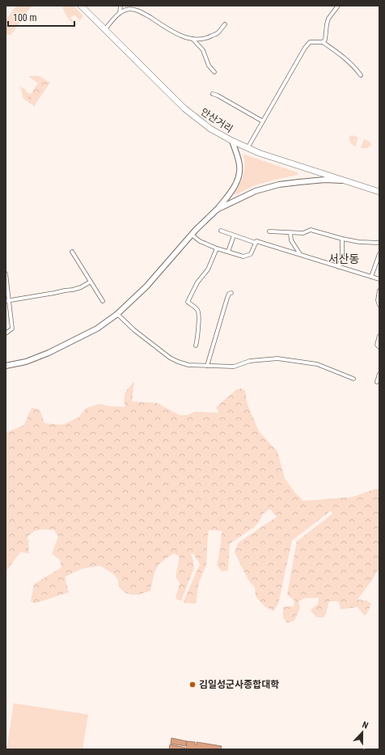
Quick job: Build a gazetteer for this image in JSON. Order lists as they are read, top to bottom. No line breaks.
{"streets":{"main road":["안산거리"]},"districts":["서산동"],"places":["김일성군사종합대학"],"scale_bar":"100 m","north":"top"}
